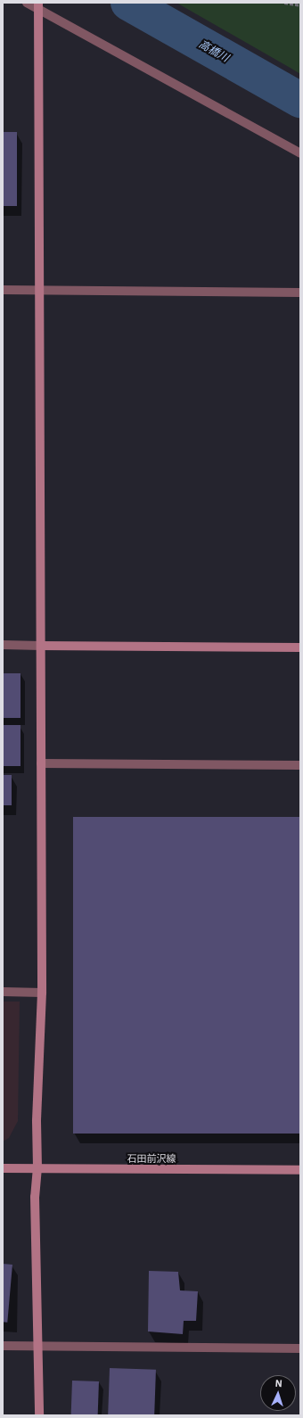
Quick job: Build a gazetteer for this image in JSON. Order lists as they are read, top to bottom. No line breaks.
{"streets":{"street":["石田前沢線"]},"water":["高橋川"],"north":"top"}
